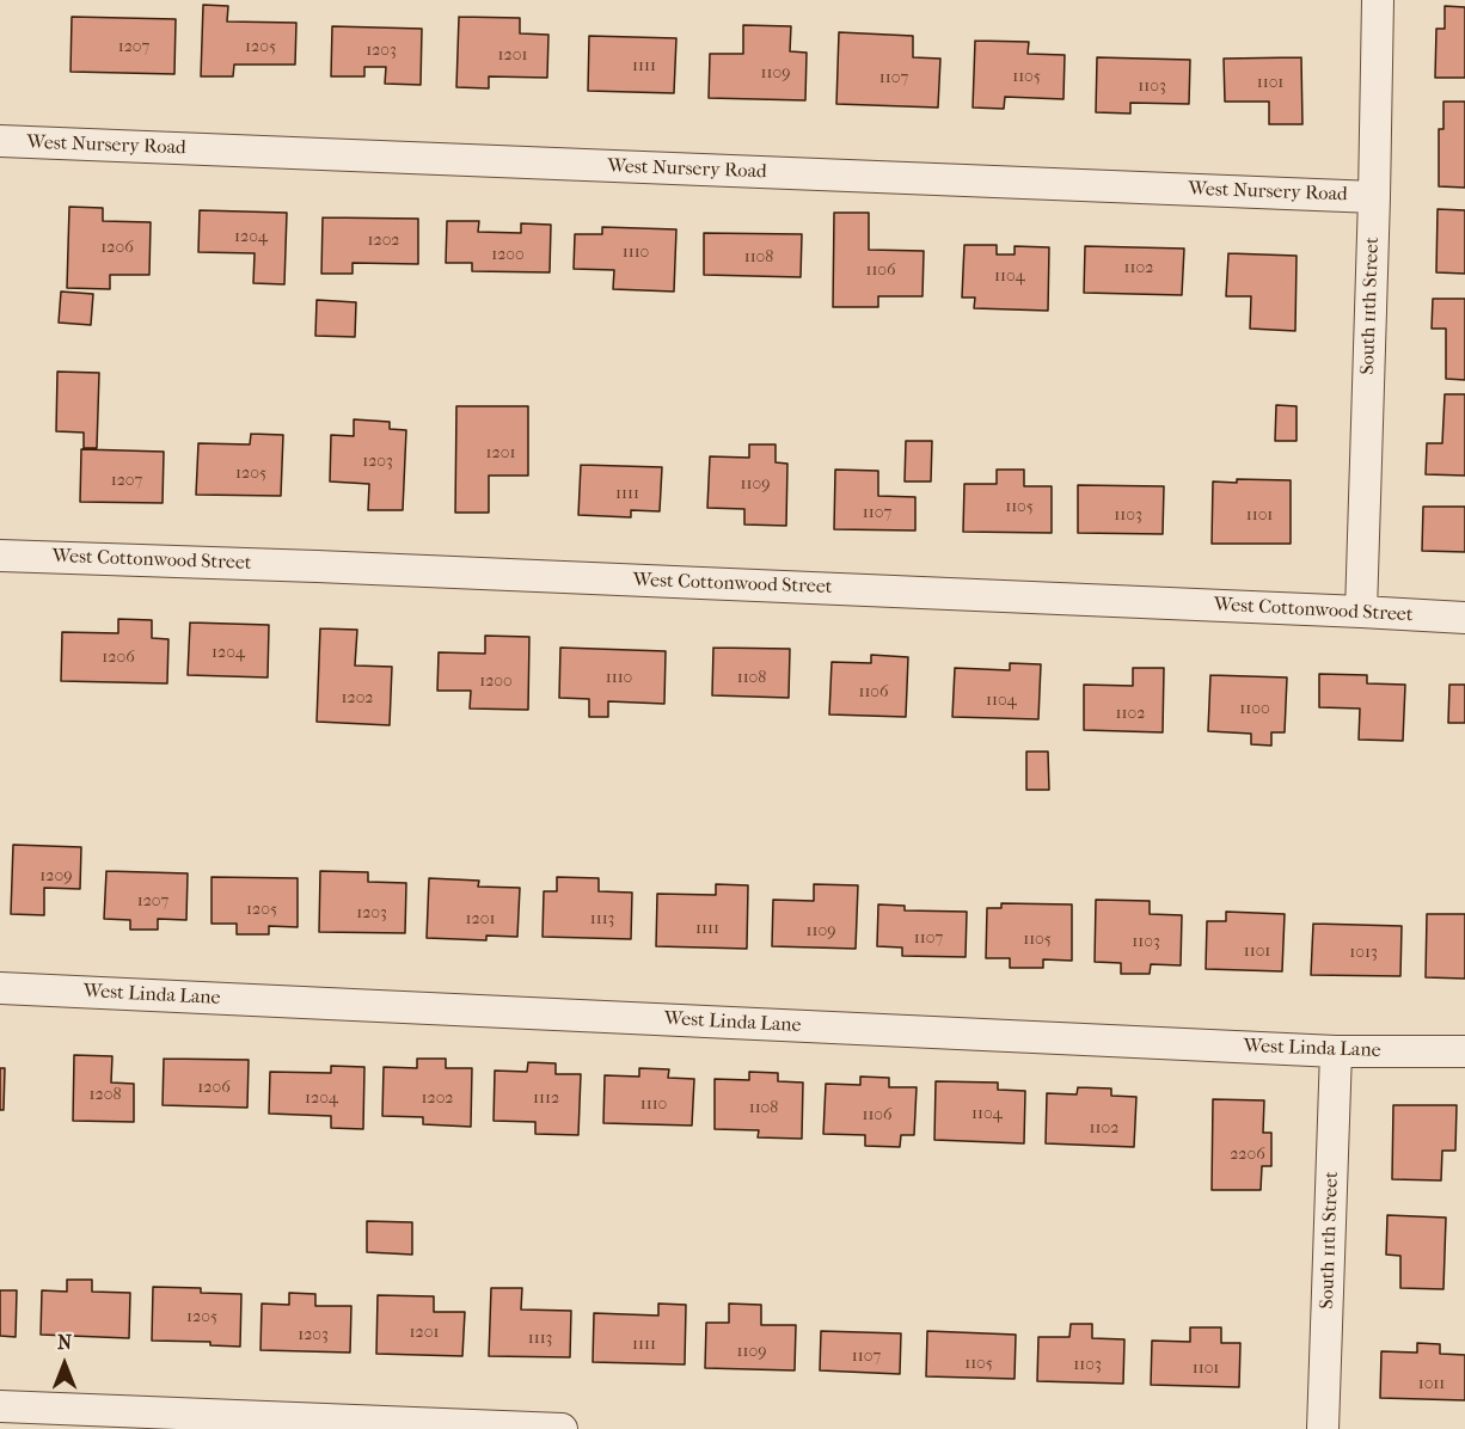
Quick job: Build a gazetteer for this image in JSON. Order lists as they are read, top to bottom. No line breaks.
{"streets":{"street":["West Nursery Road","South 11th Street","West Cottonwood Street","West Linda Lane"]},"crossings":[["West Nursery Road","South 11th Street"],["South 11th Street","West Cottonwood Street"],["South 11th Street","West Linda Lane"]],"house_numbers":["1207","1205","1203","1201","1111","1109","1105","1107","1101","1103","1204","1202","1206","1110","1200","1108","1102","1106","1104","1201","1203","1205","1207","1109","1111","1105","1107","1103","1101","1204","1206","1110","1108","1200","1106","1202","1104","1100","1102","1209","1207","1205","1203","1201","1113","1111","1109","1107","1105","1103","1101","1013","1206","1208","1204","1202","1112","1110","1108","1104","1106","1102","2206","1205","1201","1203","1113","1111","1109","1107","1105","1103","1101","1011"],"north":"top"}
